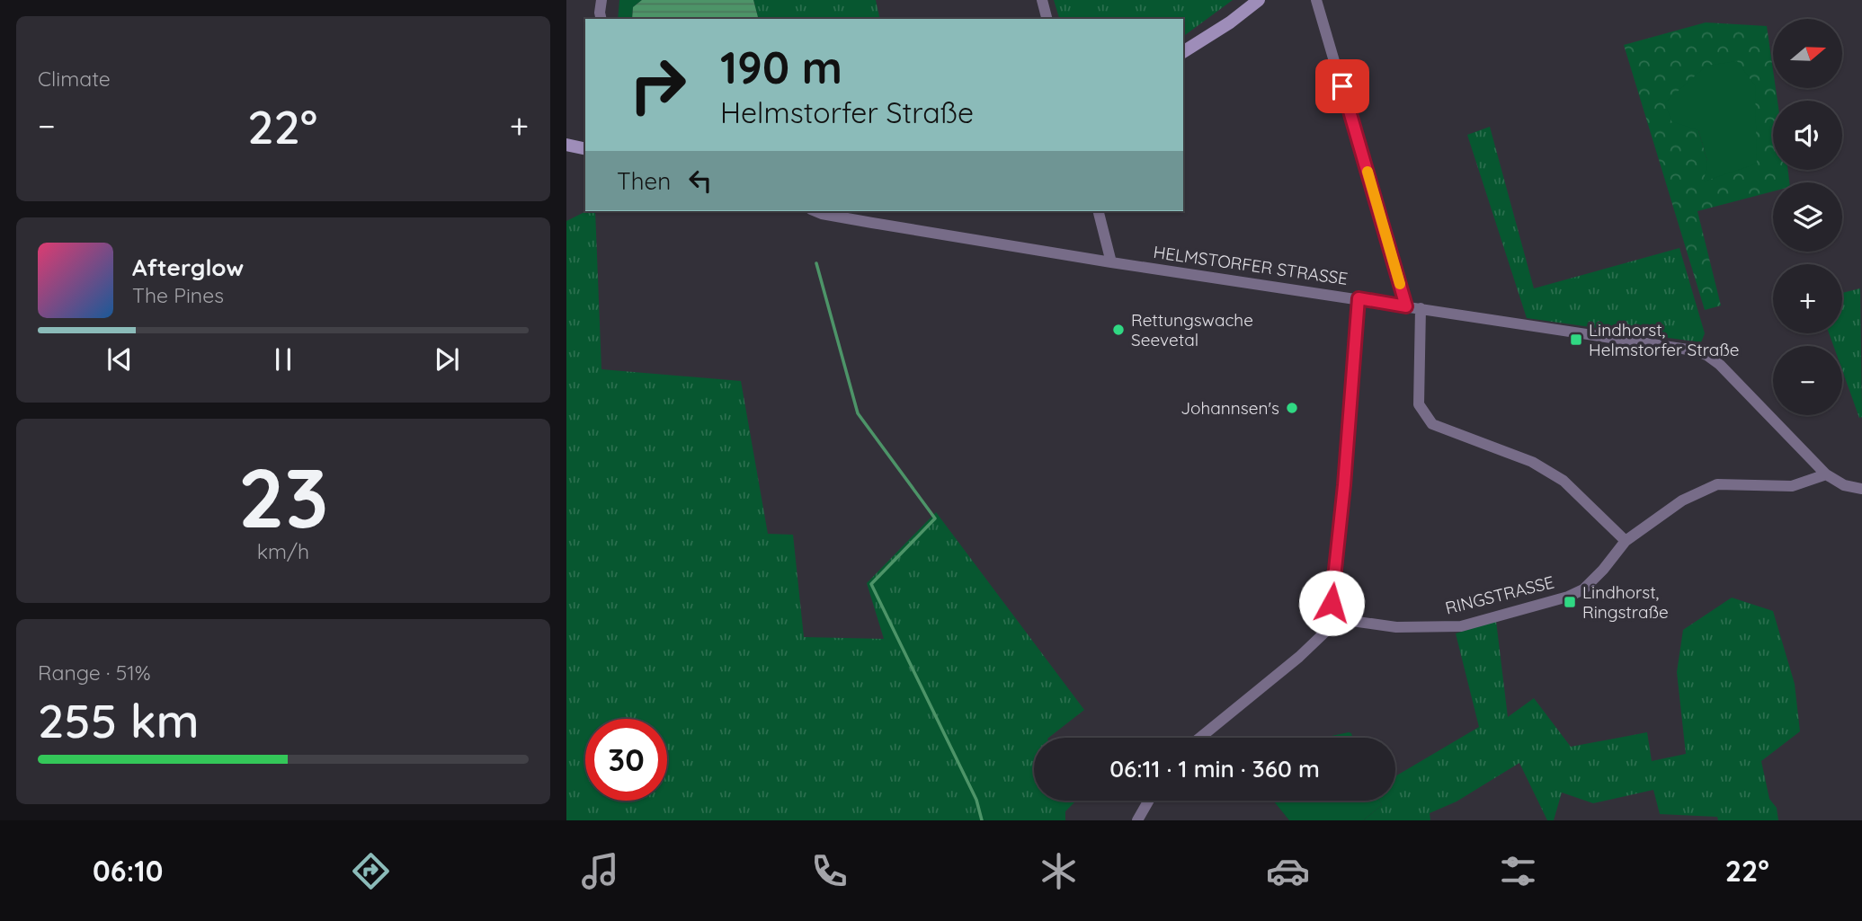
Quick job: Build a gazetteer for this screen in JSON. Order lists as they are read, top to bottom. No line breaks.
{"streets":{"street":["HELMSTORFER STRASSE","RINGSTRASSE"]},"crossings":[["HELMSTORFER STRASSE","RINGSTRASSE"]],"places":{"other":["Rettungswache Seevetal","Johannsen's"],"transit":["Lindhorst, Helmstorfer Straße","Lindhorst, Ringstraße"]},"north":"right","page":{"tile":["Climate",["23","km/h"],["Range · 51%","255 km"]],"map_buttons":["+","−"],"turn":["190 m","Helmstorfer Straße"],"heat":["−","22°","+"],"then":"Then","song":["Afterglow","The Pines"],"limit":"30","trip":"06:11 · 1 min · 360 m","tabs":["06:10","22°"]}}
